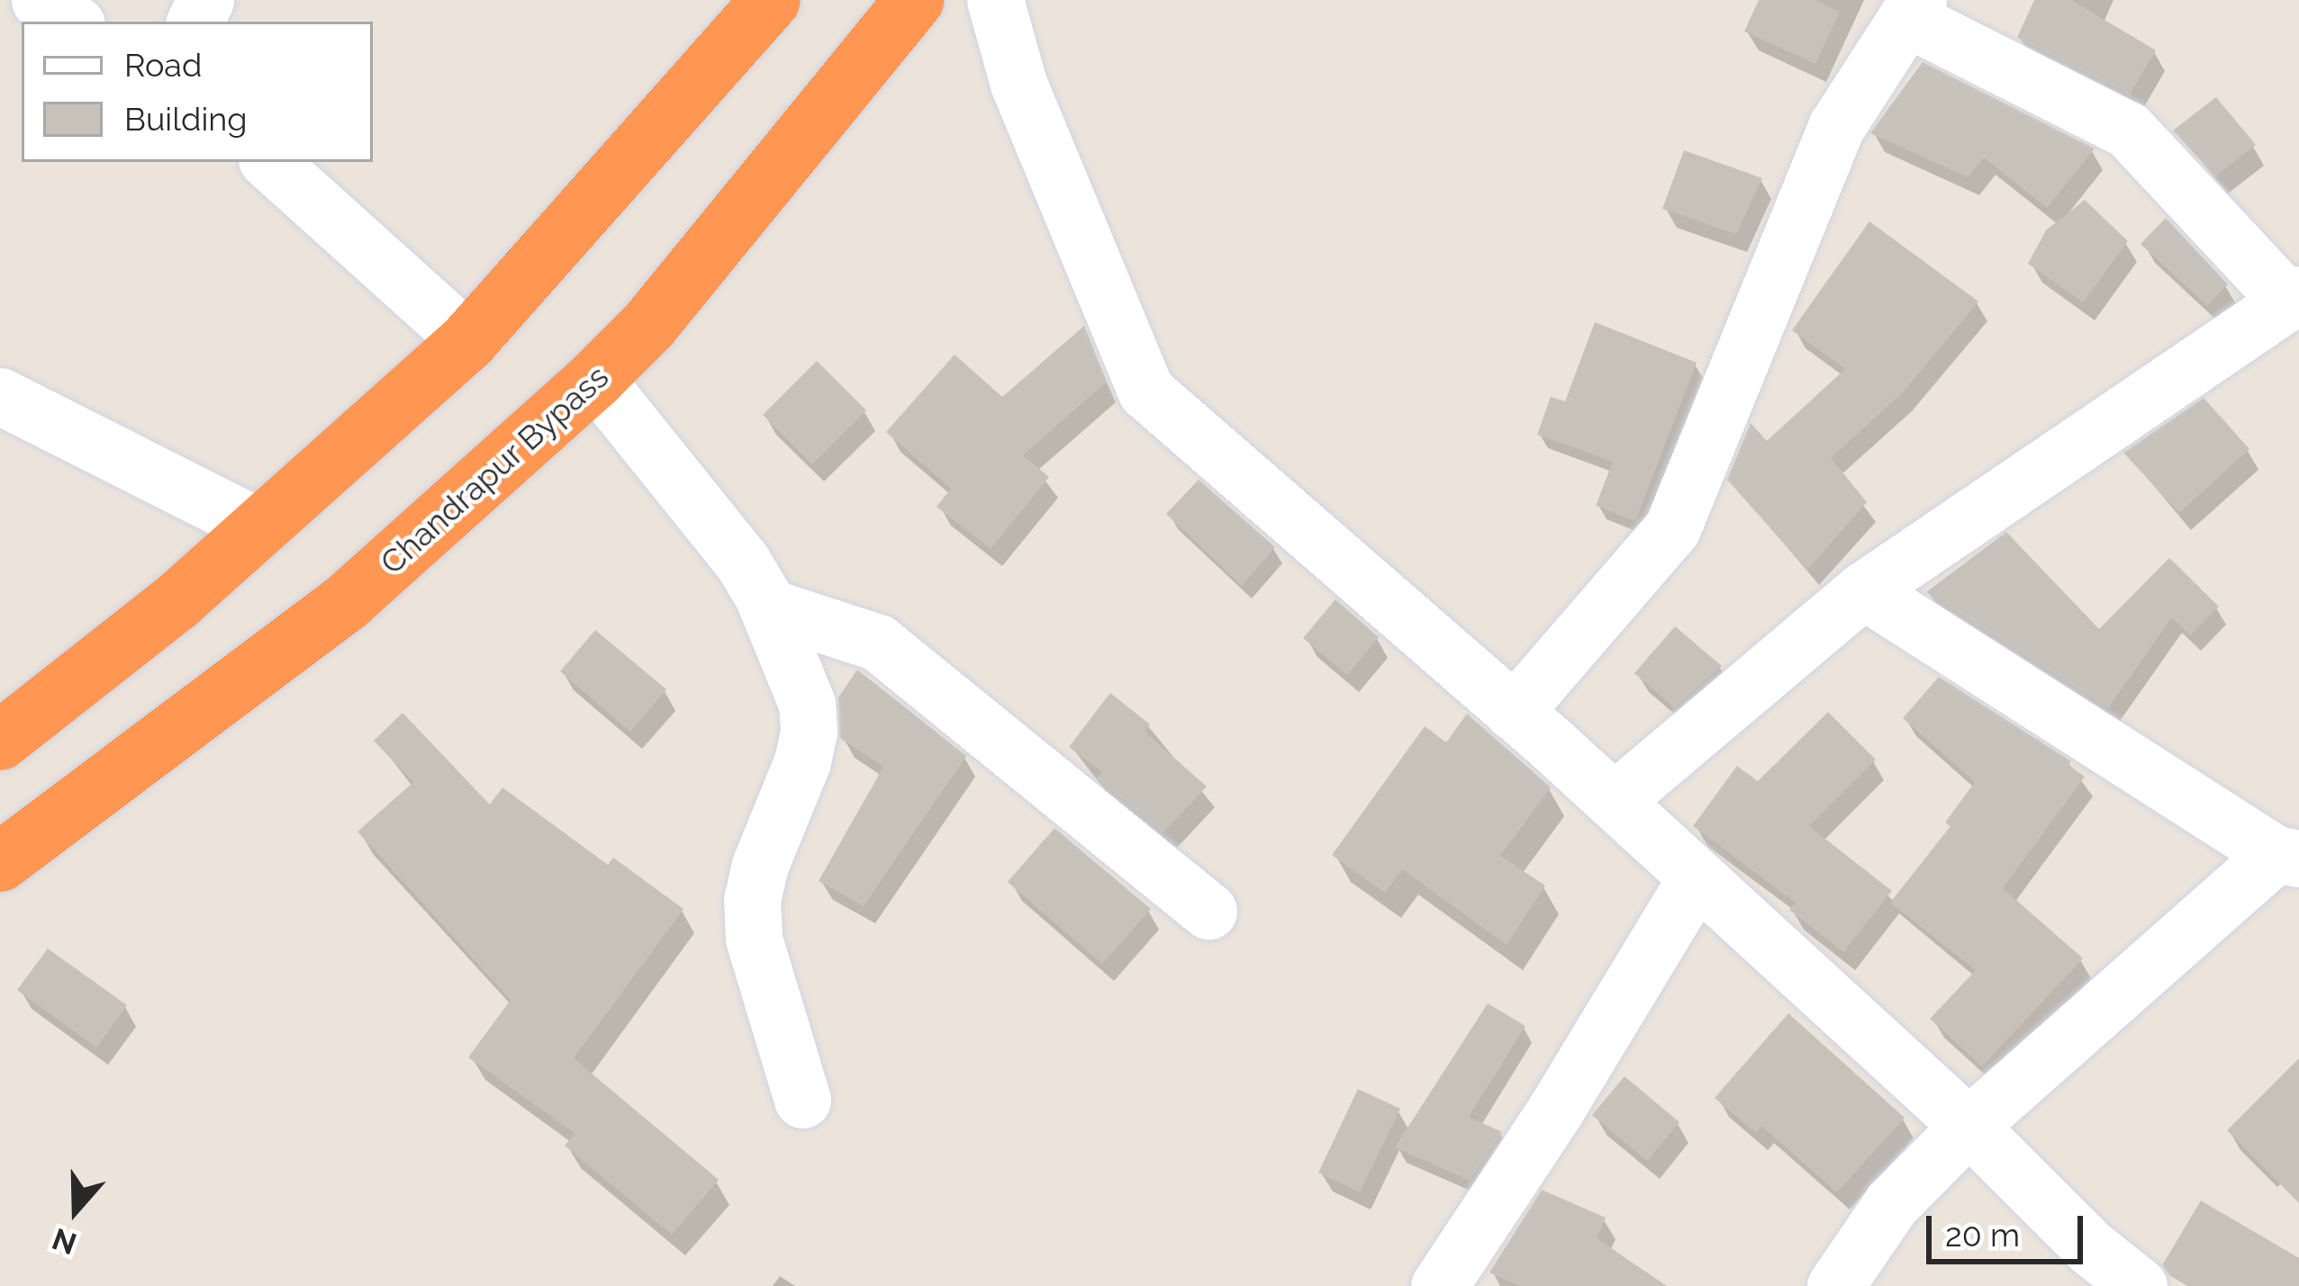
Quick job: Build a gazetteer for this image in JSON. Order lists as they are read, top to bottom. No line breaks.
{"streets":{"highway":["Chandrapur Bypass"]},"legend":["Road","Building"],"scale_bar":"20 m","north":"bottom"}
